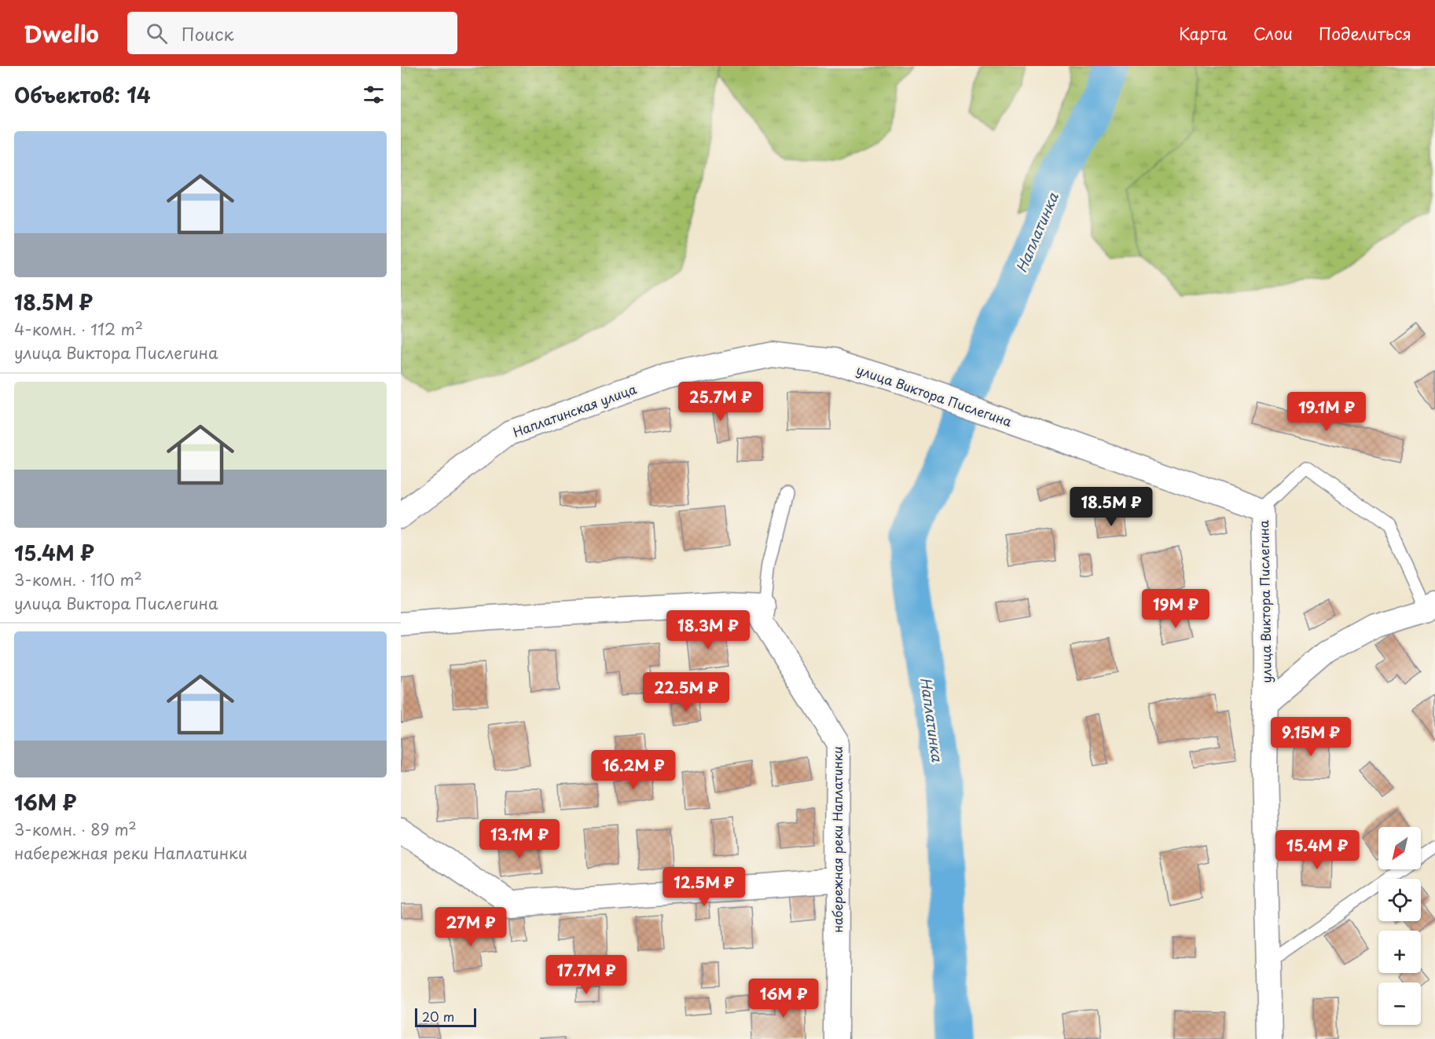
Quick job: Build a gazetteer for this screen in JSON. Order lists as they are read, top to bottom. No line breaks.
{"streets":{"street":["улица Виктора Пислегина","Наплатинская улица","набережная реки Наплатинки"]},"crossings":[["улица Виктора Пислегина","Наплатинская улица"]],"water":["Наплатинка"],"scale_bar":"20 m","north":"bottom left","page":{"header":"Dwello","search":"Поиск","nav":["Карта","Слои","Поделиться"],"heading":"Объектов: 14","list":[{"name":"18.5M ₽","note":"4-комн. · 112 m² · улица Виктора Пислегина"},{"name":"15.4M ₽","note":"3-комн. · 110 m² · улица Виктора Пислегина"},{"name":"16M ₽","note":"3-комн. · 89 m² · набережная реки Наплатинки"}],"price":["25.7M ₽","19.1M ₽","18.5M ₽","19M ₽","18.3M ₽","22.5M ₽","9.15M ₽","16.2M ₽","13.1M ₽","15.4M ₽","12.5M ₽","27M ₽","17.7M ₽","16M ₽"],"map_buttons":["+","−"],"scale":"20 m"}}
